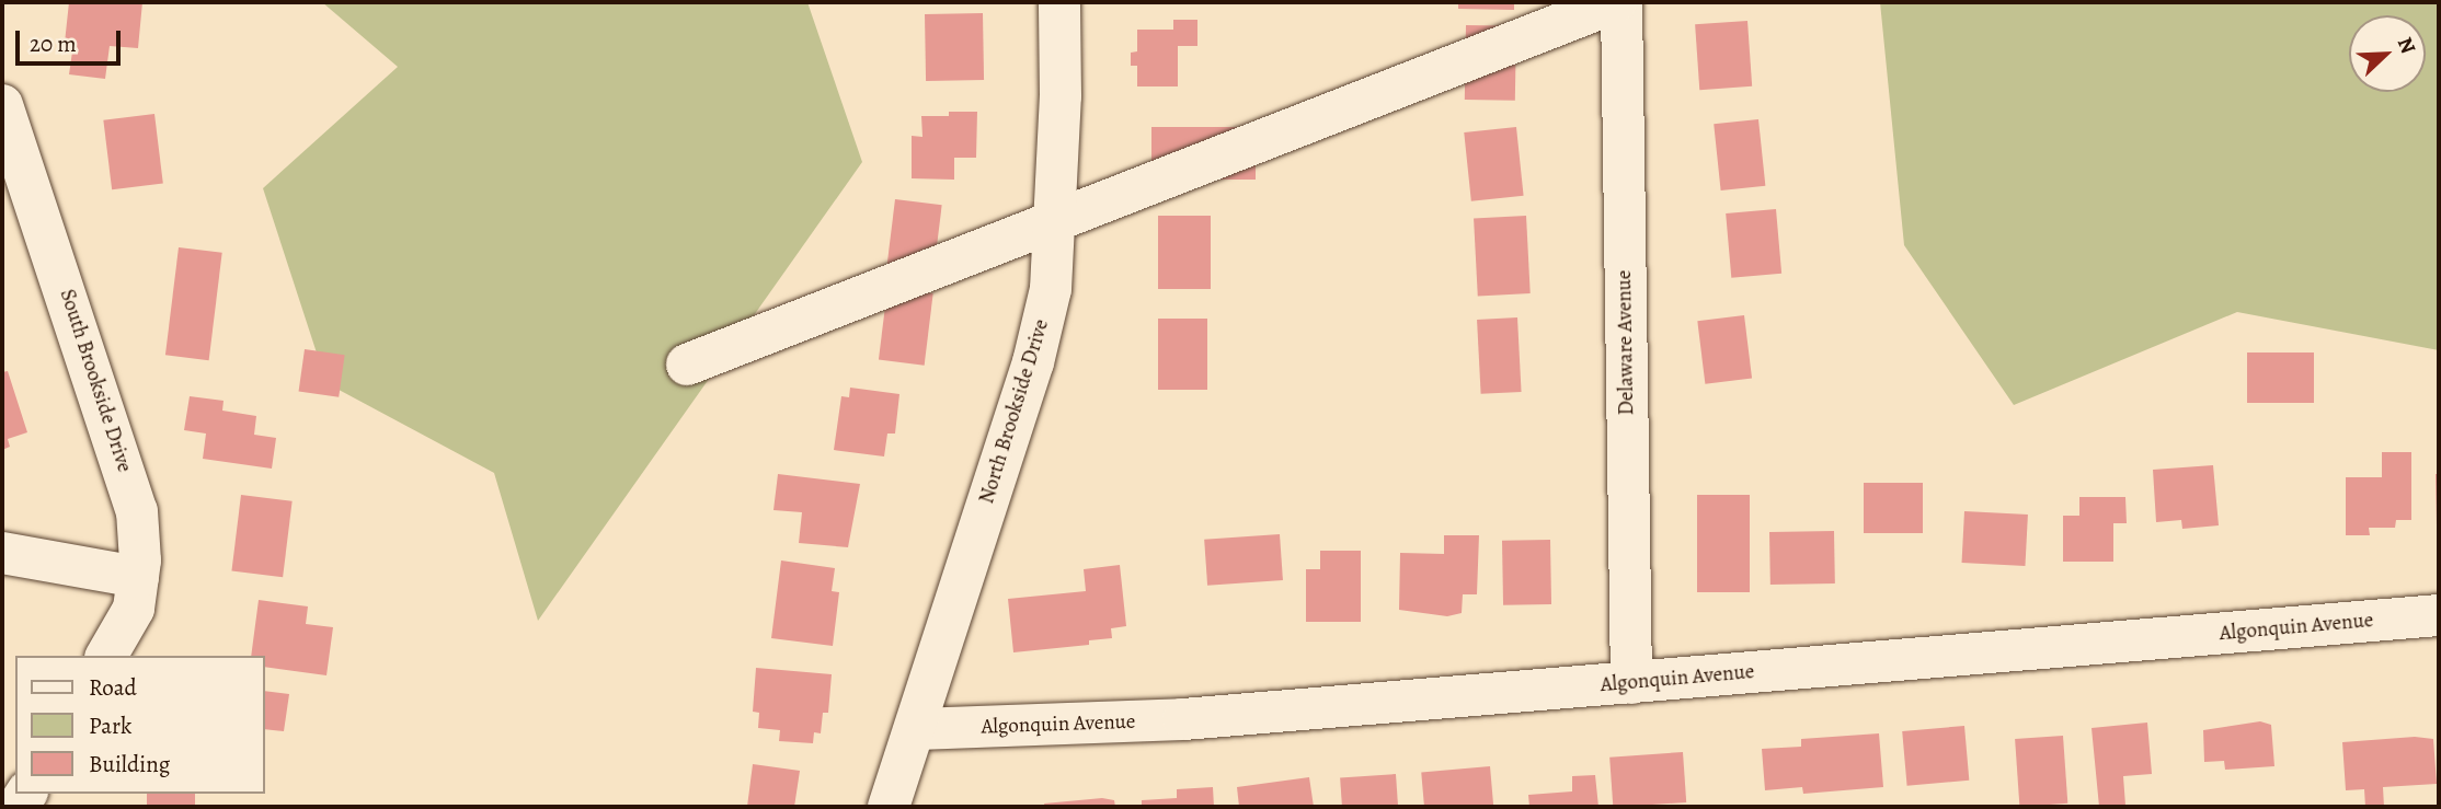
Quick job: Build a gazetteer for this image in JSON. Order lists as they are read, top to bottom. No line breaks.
{"streets":{"street":["Delaware Avenue","South Brookside Drive","North Brookside Drive","Algonquin Avenue"]},"crossings":[["Delaware Avenue","Algonquin Avenue"],["North Brookside Drive","Algonquin Avenue"]],"legend":["Road","Park","Building"],"scale_bar":"20 m","north":"top right"}
